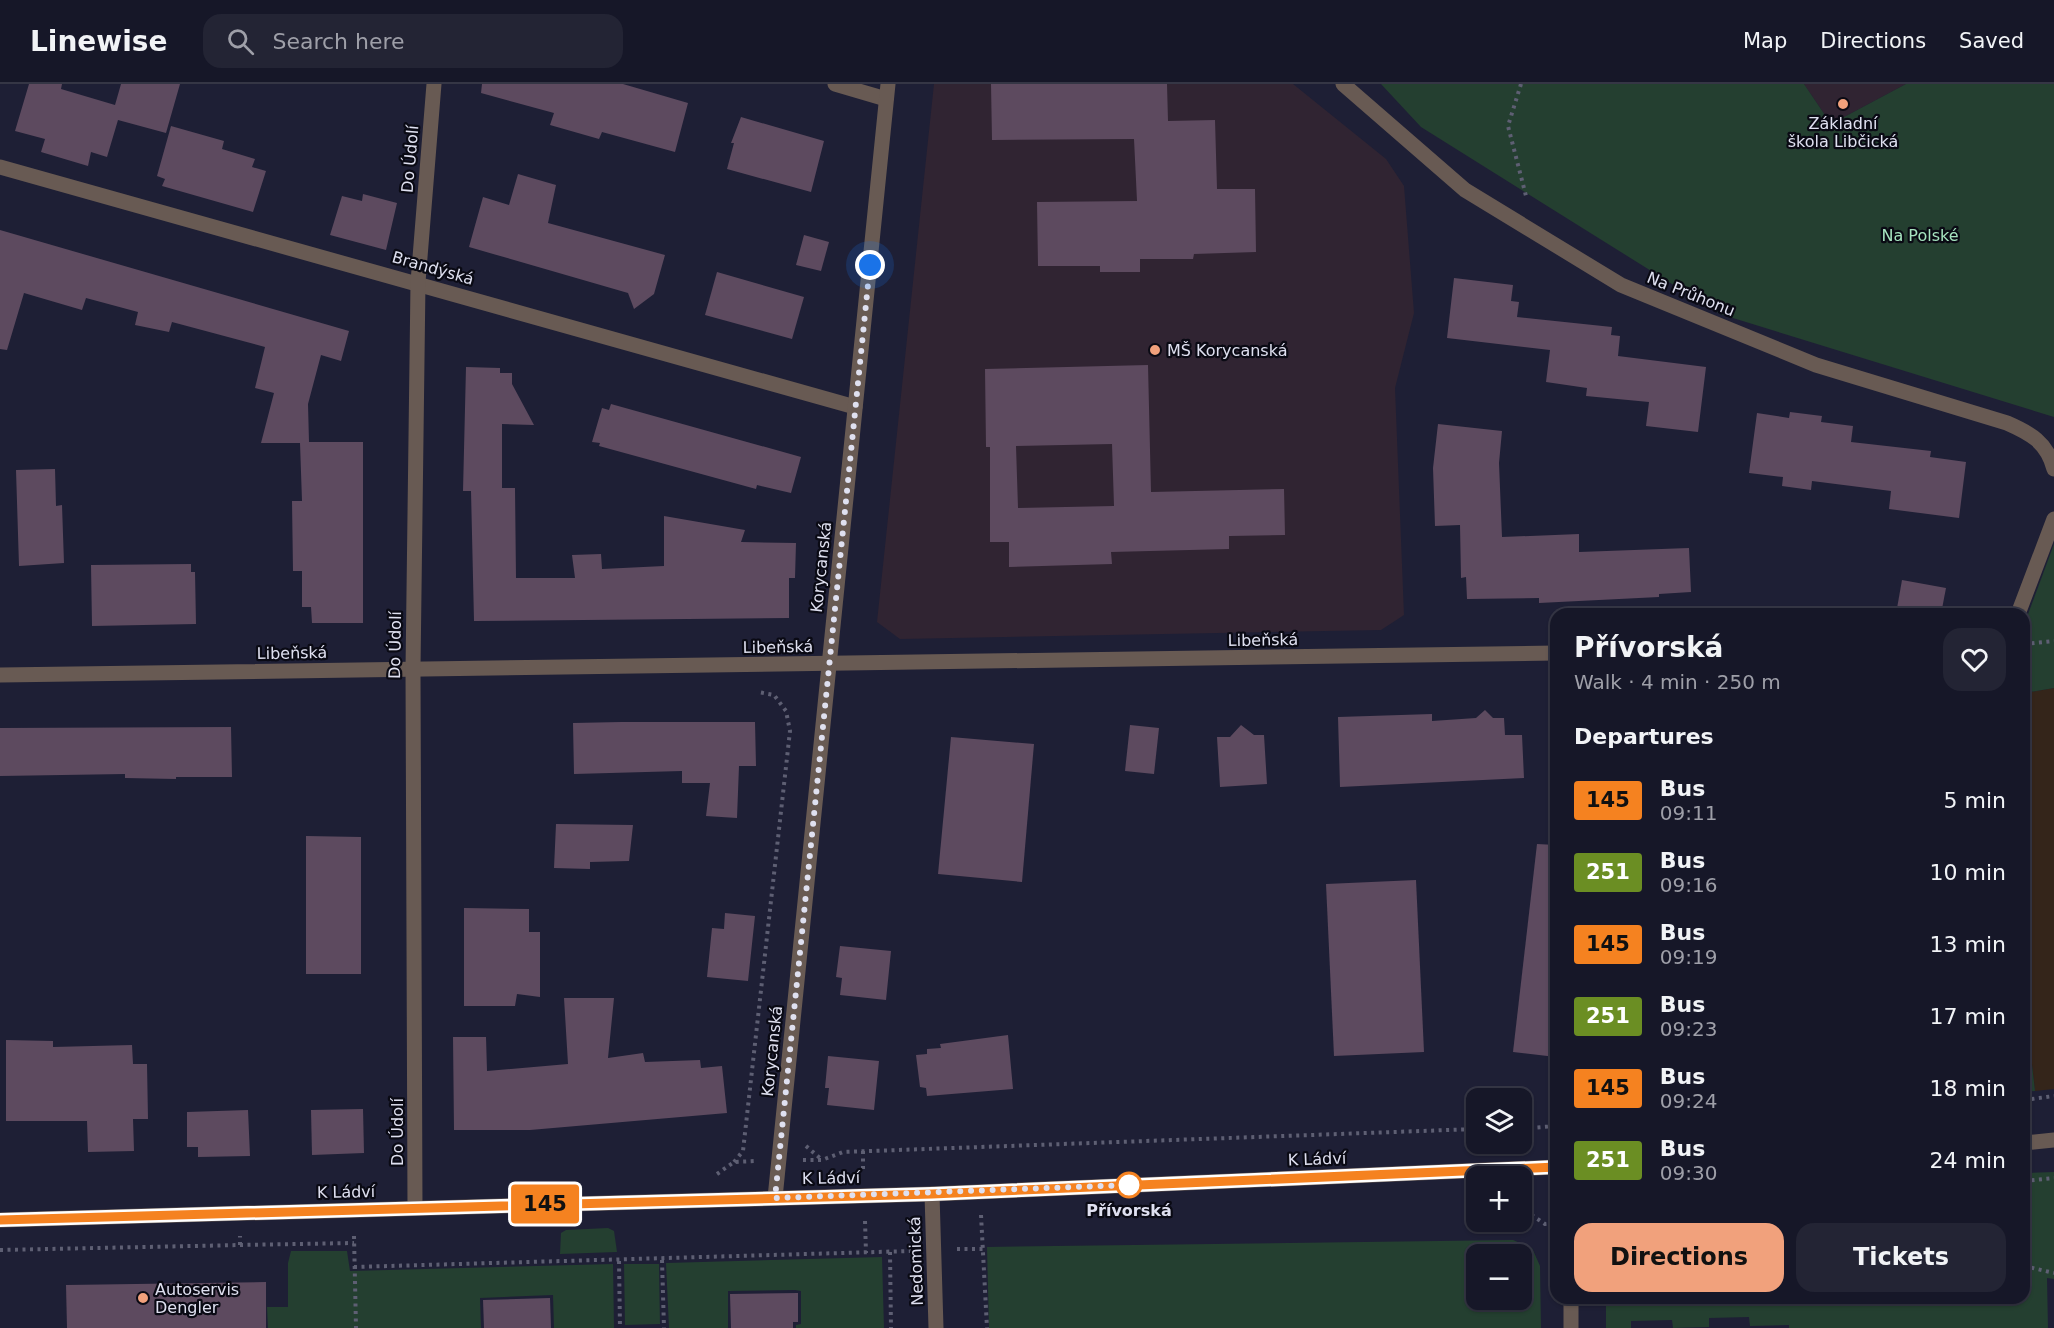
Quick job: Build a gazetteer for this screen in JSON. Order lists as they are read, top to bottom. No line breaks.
{"streets":{"street":["Do Údolí","Brandýská","Na Průhonu","Korycanská","Libeňská","K Ládví","Nedomická"]},"crossings":[["Do Údolí","Brandýská"],["Do Údolí","Libeňská"],["Do Údolí","K Ládví"],["Brandýská","Korycanská"],["Korycanská","Libeňská"],["Korycanská","K Ládví"],["K Ládví","Nedomická"]],"parks":["Na Polské"],"places":["Základní škola Libčická","MŠ Korycanská","Přívorská","Autoservis Dengler"],"lines":["bus line 145"],"page":{"header":"Linewise","search":"Search here","nav":["Map","Directions","Saved"],"on_map":"145","heading":[["Přívorská","Walk · 4 min · 250 m"],"Departures"],"list":[{"mark":"145","name":"Bus","note":"09:11","value":"5 min"},{"mark":"251","name":"Bus","note":"09:16","value":"10 min"},{"mark":"145","name":"Bus","note":"09:19","value":"13 min"},{"mark":"251","name":"Bus","note":"09:23","value":"17 min"},{"mark":"145","name":"Bus","note":"09:24","value":"18 min"},{"mark":"251","name":"Bus","note":"09:30","value":"24 min"}],"map_buttons":["+","−"],"buttons":["Directions","Tickets"]}}
